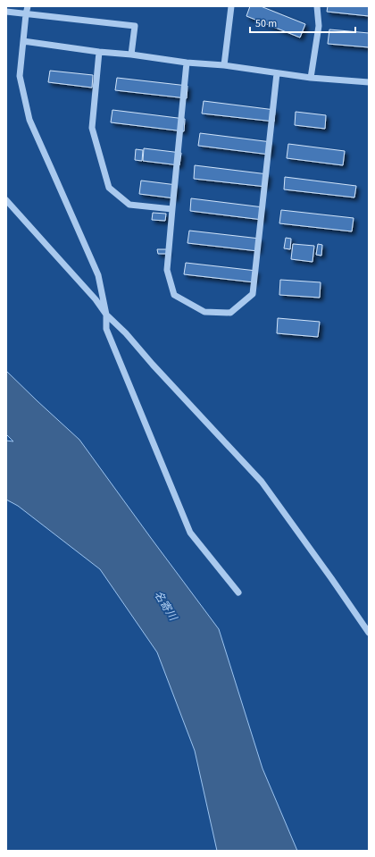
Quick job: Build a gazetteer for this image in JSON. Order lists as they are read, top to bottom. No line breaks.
{"water":["名寄川"],"scale_bar":"50 m"}
